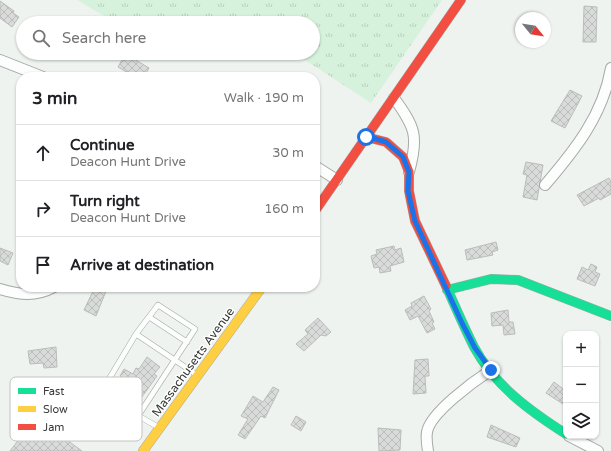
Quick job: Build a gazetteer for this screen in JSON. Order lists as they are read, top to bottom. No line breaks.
{"streets":{"street":["Massachusetts Avenue"]},"legend":["Fast","Slow","Jam"],"north":"bottom right","page":{"search":"Search here","heading":["3 min","Walk · 190 m"],"list":[["Continue","Deacon Hunt Drive","30 m"],["Turn right","Deacon Hunt Drive","160 m"],"Arrive at destination"],"map_buttons":["+","−"]}}
